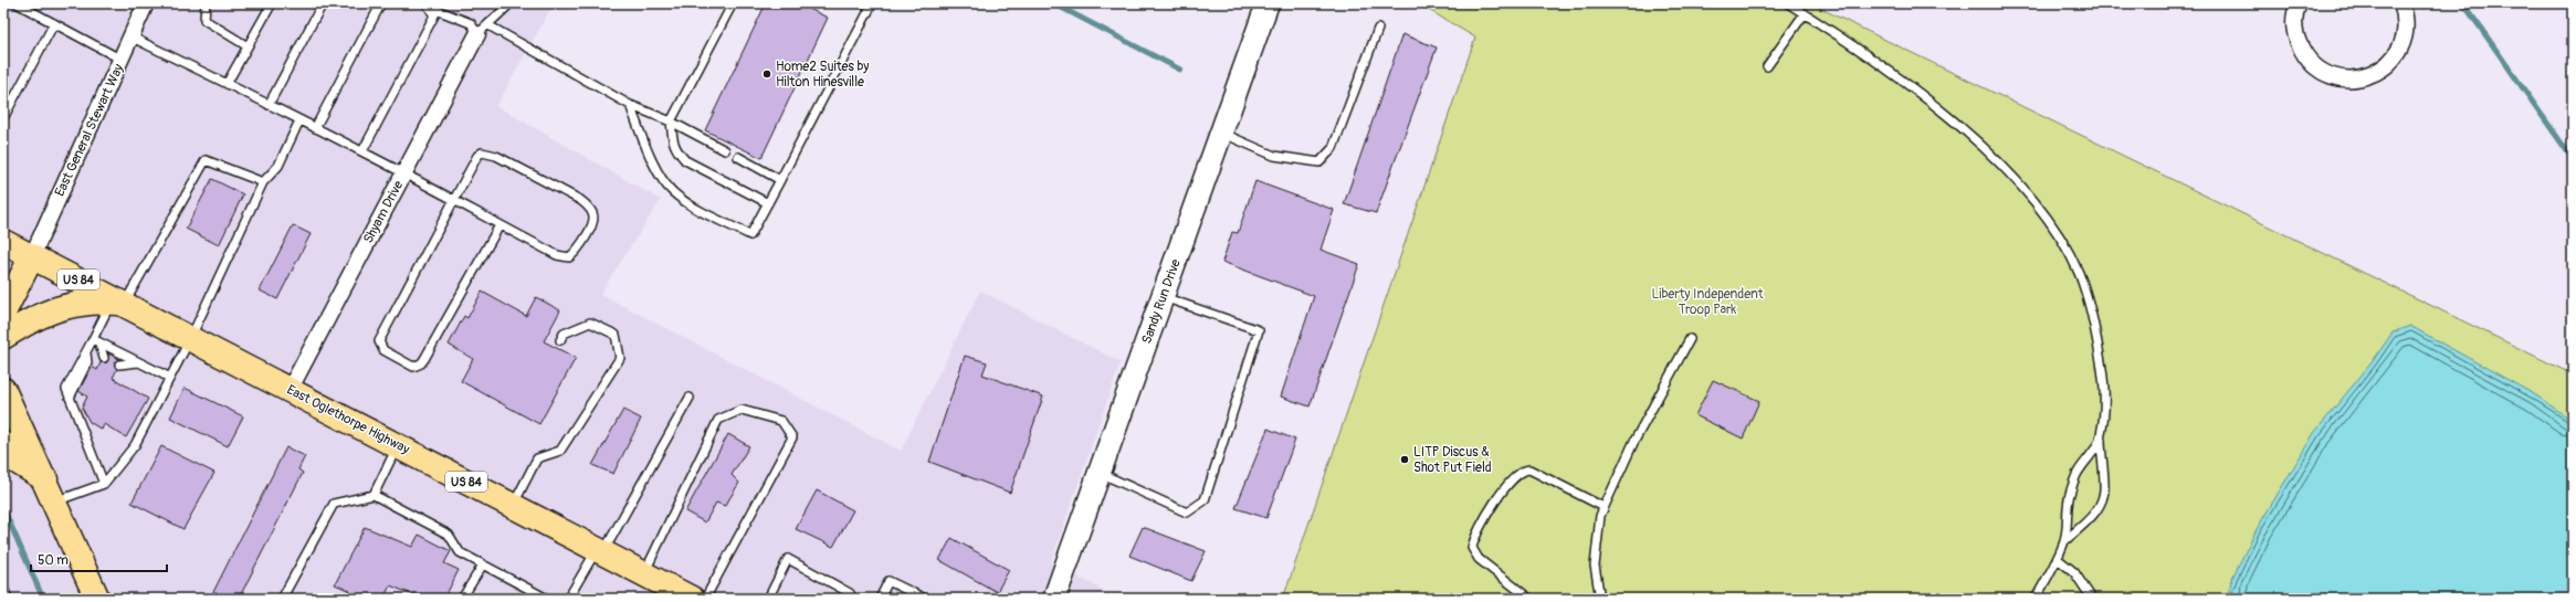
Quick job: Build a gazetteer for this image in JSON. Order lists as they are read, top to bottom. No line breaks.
{"streets":{"main road":["US 84","East Oglethorpe Highway"],"street":["East General Stewart Way","Shyam Drive","Sandy Run Drive"]},"crossings":[["East General Stewart Way","East Oglethorpe Highway"],["Shyam Drive","East Oglethorpe Highway"]],"parks":["Liberty Independent Troop Park"],"places":["Home2 Suites by Hilton Hinesville","LITP Discus & Shot Put Field"],"scale_bar":"50 m"}
